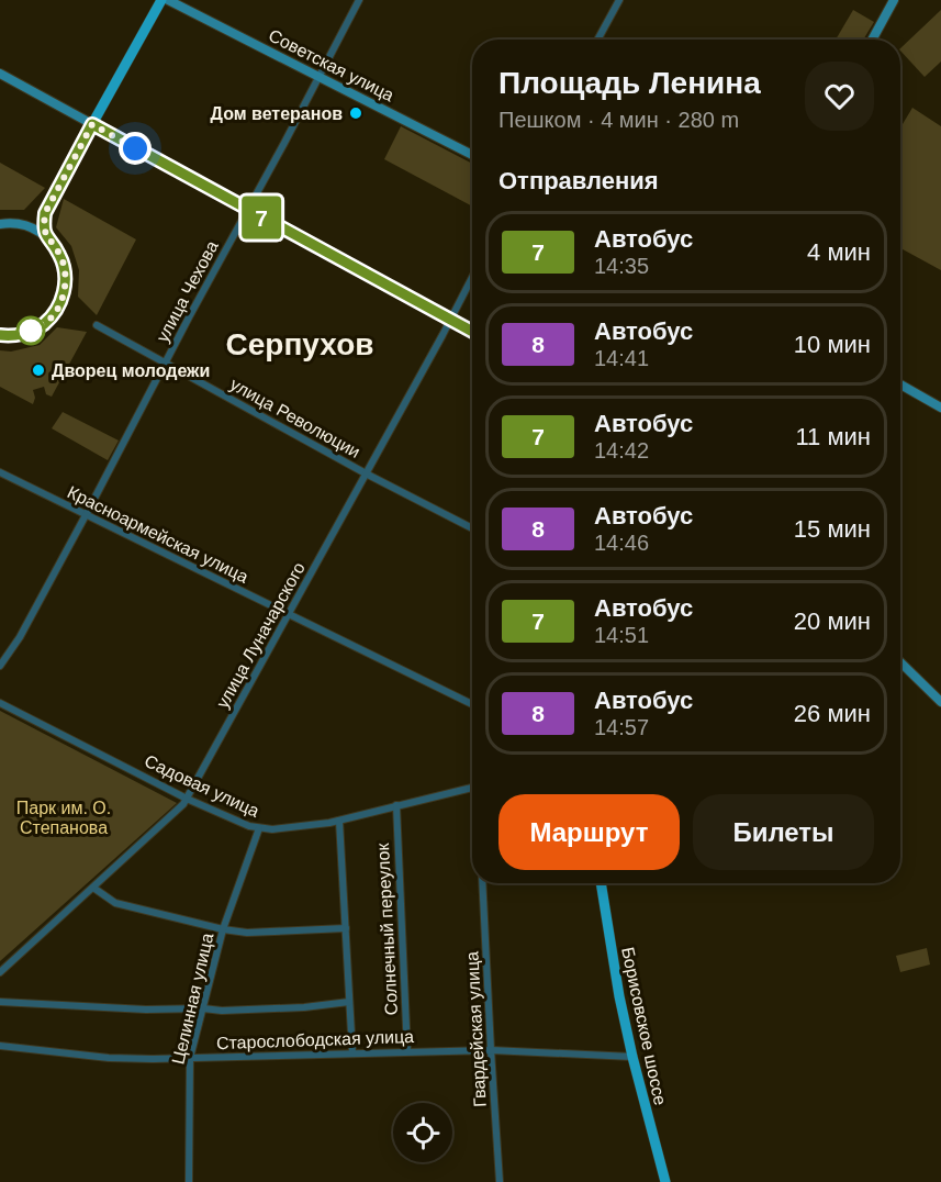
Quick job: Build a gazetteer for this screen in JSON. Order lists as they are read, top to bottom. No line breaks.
{"streets":{"main road":["Борисовское шоссе"],"street":["Советская улица","улица Чехова","улица Революции","Красноармейская улица","улица Луначарского","Садовая улица","Солнечный переулок","Целинная улица","Гвардейская улица","Старослободская улица"]},"crossings":[["Советская улица","улица Чехова"],["улица Чехова","улица Революции"],["улица Чехова","Красноармейская улица"],["улица Революции","улица Луначарского"],["Красноармейская улица","улица Луначарского"],["улица Луначарского","Садовая улица"],["Садовая улица","Солнечный переулок"],["Садовая улица","Целинная улица"],["Солнечный переулок","Старослободская улица"],["Целинная улица","Старослободская улица"],["Борисовское шоссе","Старослободская улица"],["Гвардейская улица","Старослободская улица"]],"districts":["Серпухов"],"parks":["Парк им. О. Степанова"],"places":["Дом ветеранов","Дворец молодежи"],"lines":["bus line 7"],"page":{"on_map":"7","heading":[["Площадь Ленина","Пешком · 4 мин · 280 m"],"Отправления"],"list":[{"mark":"7","name":"Автобус","note":"14:35","value":"4 мин"},{"mark":"8","name":"Автобус","note":"14:41","value":"10 мин"},{"mark":"7","name":"Автобус","note":"14:42","value":"11 мин"},{"mark":"8","name":"Автобус","note":"14:46","value":"15 мин"},{"mark":"7","name":"Автобус","note":"14:51","value":"20 мин"},{"mark":"8","name":"Автобус","note":"14:57","value":"26 мин"}],"buttons":["Маршрут","Билеты"]}}
